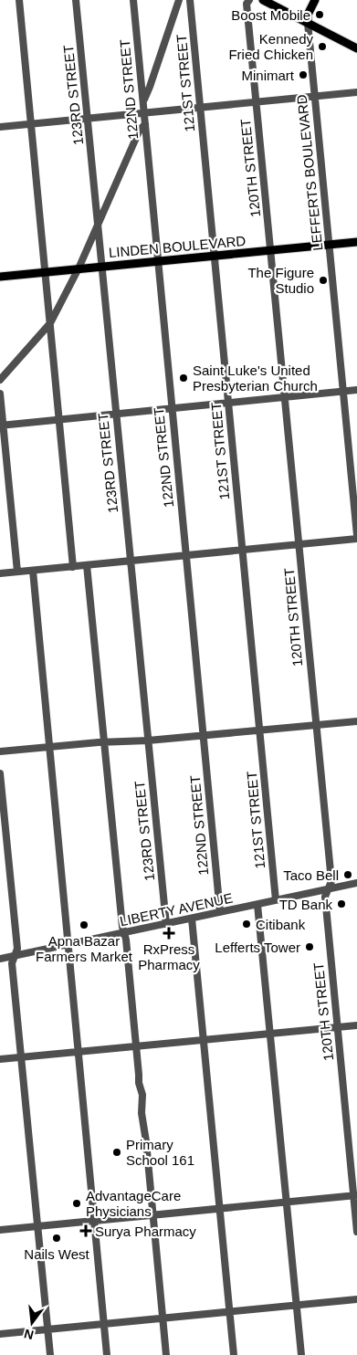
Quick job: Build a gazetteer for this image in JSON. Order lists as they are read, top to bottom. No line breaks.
{"streets":{"main road":["LEFFERTS BOULEVARD","LINDEN BOULEVARD"],"street":["121ST STREET","122ND STREET","123RD STREET","120TH STREET","LIBERTY AVENUE"]},"crossings":[["121ST STREET","LINDEN BOULEVARD"],["121ST STREET","LIBERTY AVENUE"],["122ND STREET","LINDEN BOULEVARD"],["122ND STREET","LIBERTY AVENUE"],["123RD STREET","LINDEN BOULEVARD"],["123RD STREET","LIBERTY AVENUE"],["120TH STREET","LINDEN BOULEVARD"],["120TH STREET","LIBERTY AVENUE"],["LEFFERTS BOULEVARD","LINDEN BOULEVARD"]],"places":{"other":["Boost Mobile","Kennedy Fried Chicken","Minimart","The Figure Studio","Saint Luke's United Presbyterian Church","Taco Bell","TD Bank","Citibank","Apna Bazar Farmers Market","Lefferts Tower","Primary School 161","AdvantageCare Physicians","Nails West"],"health":["RxPress Pharmacy","Surya Pharmacy"]},"north":"bottom"}
